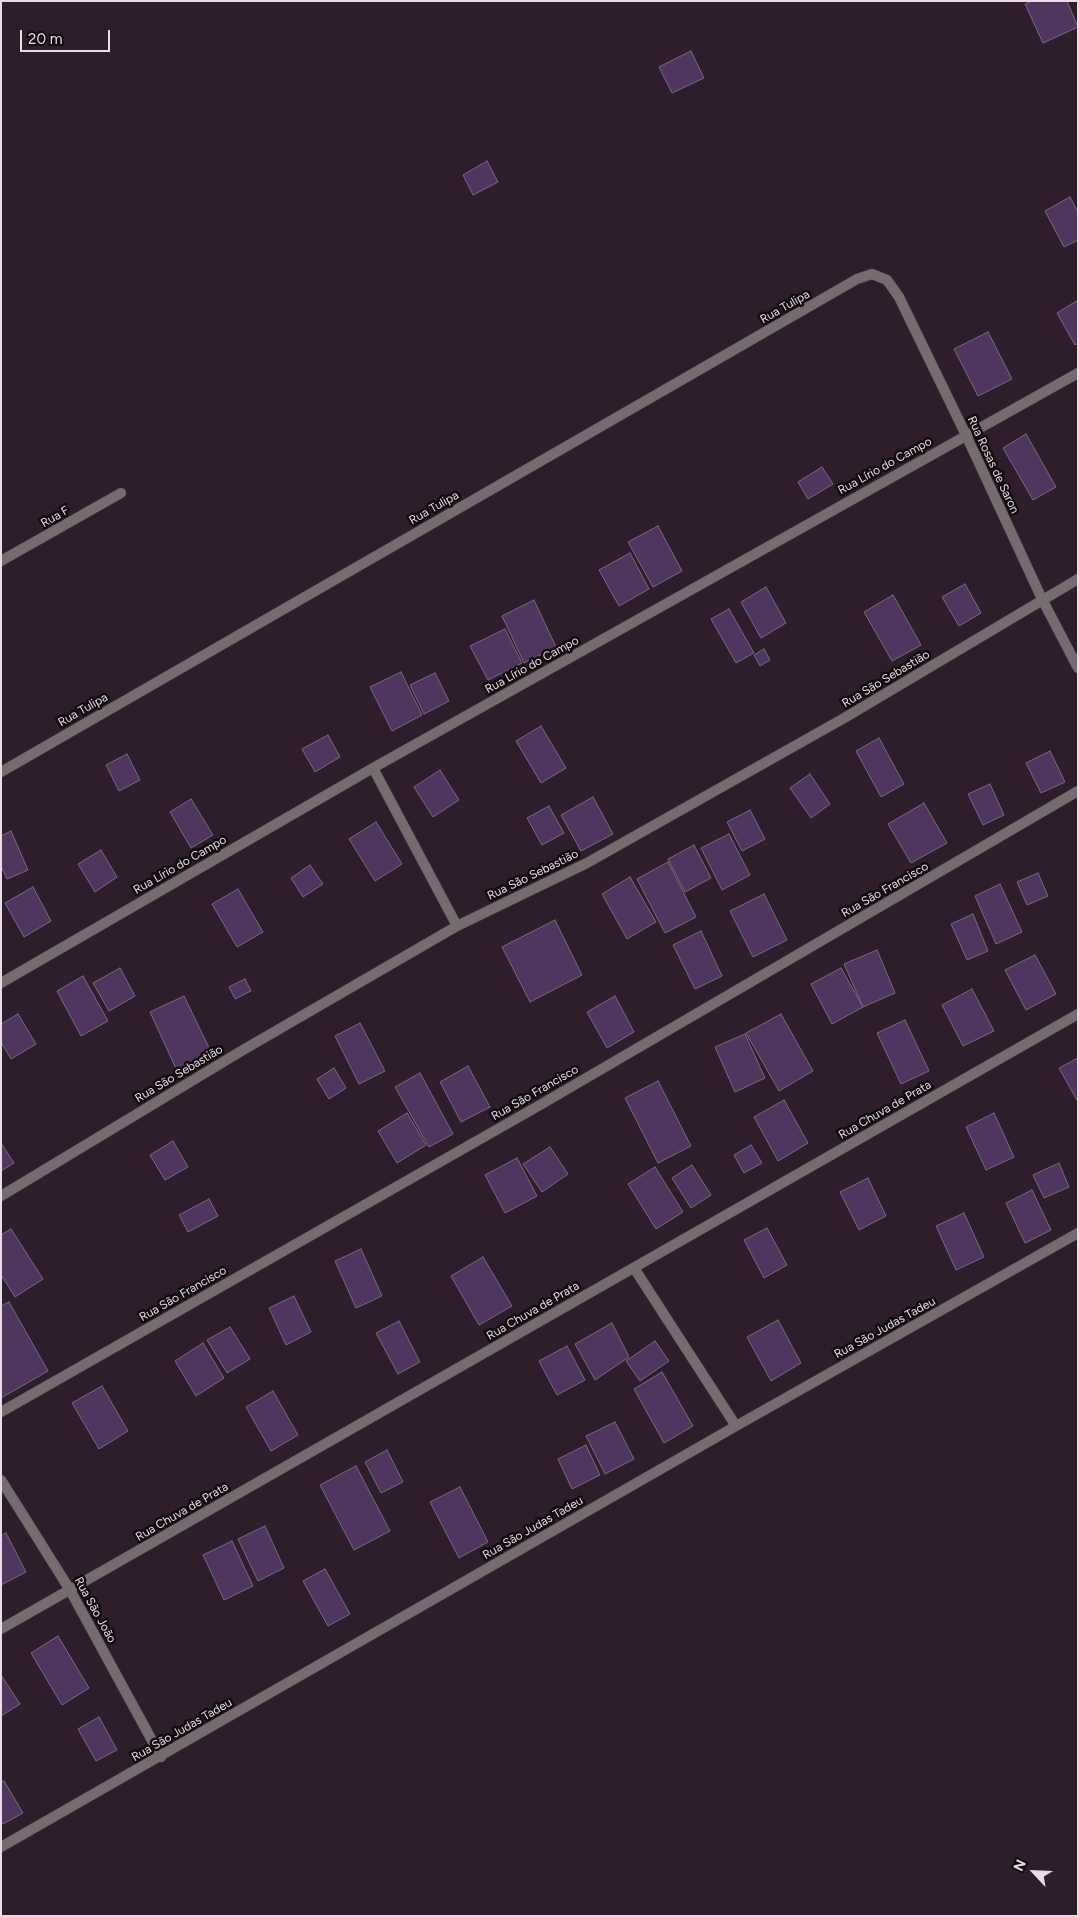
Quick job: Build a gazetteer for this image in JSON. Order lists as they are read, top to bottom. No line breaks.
{"streets":{"street":["Rua Tulipa","Rua Rosas de Saron","Rua Lírio do Campo","Rua F","Rua São Sebastião","Rua São Francisco","Rua Chuva de Prata","Rua São Judas Tadeu","Rua São João"]},"crossings":[["Rua Tulipa","Rua Rosas de Saron"],["Rua Rosas de Saron","Rua Lírio do Campo"],["Rua Rosas de Saron","Rua São Sebastião"],["Rua Chuva de Prata","Rua São João"],["Rua São Judas Tadeu","Rua São João"]],"scale_bar":"20 m","north":"top left"}
